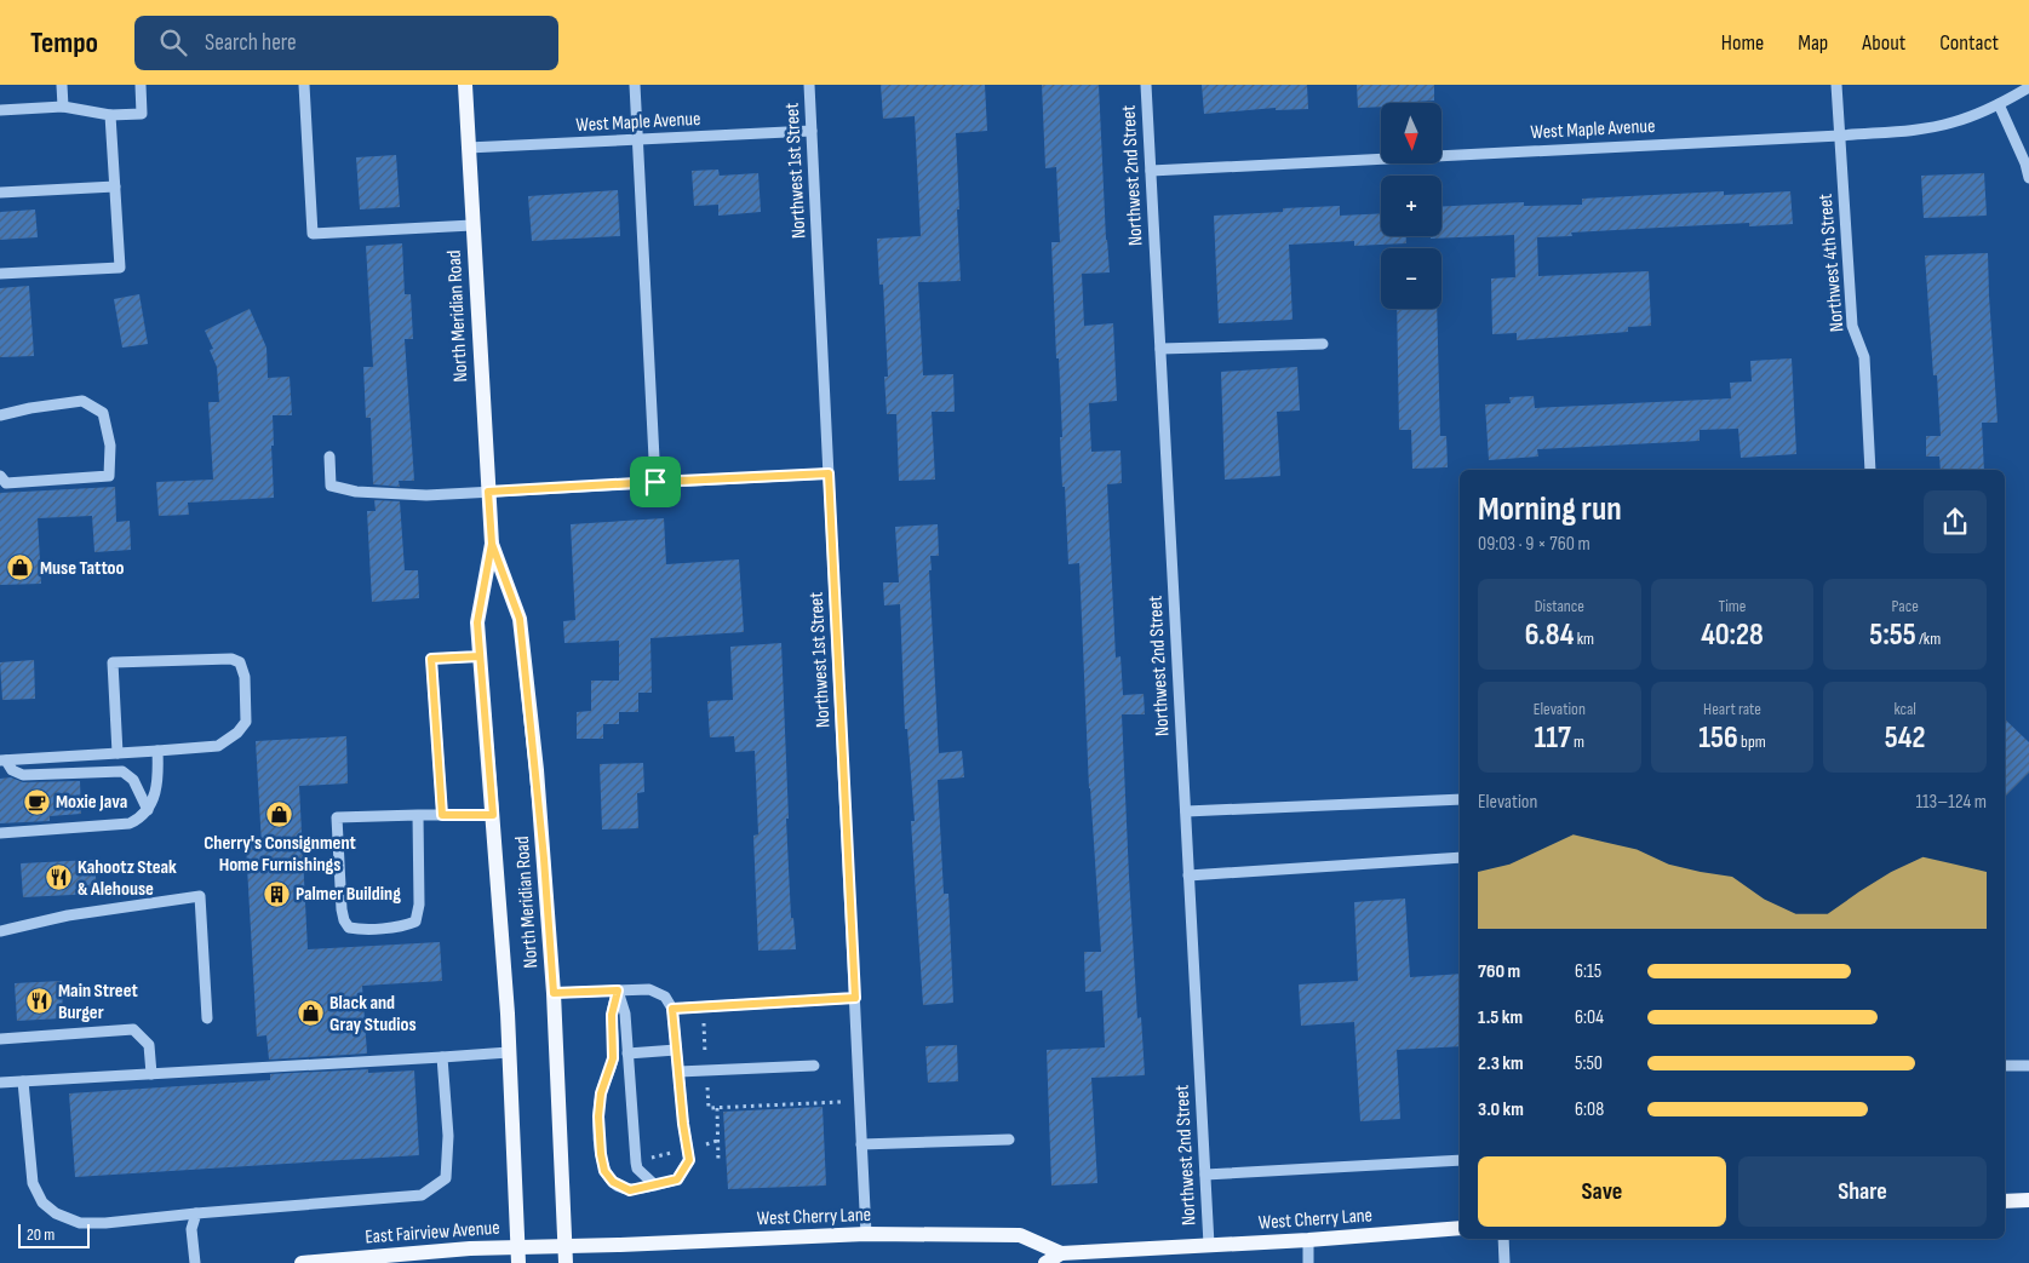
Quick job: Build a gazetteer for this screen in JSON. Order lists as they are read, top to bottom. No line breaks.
{"streets":{"main road":["North Meridian Road","West Cherry Lane","East Fairview Avenue"],"street":["West Maple Avenue","Northwest 1st Street","Northwest 2nd Street","Northwest 4th Street"]},"crossings":[["West Maple Avenue","Northwest 1st Street"],["West Maple Avenue","Northwest 2nd Street"],["West Maple Avenue","Northwest 4th Street"],["West Maple Avenue","North Meridian Road"],["Northwest 1st Street","West Cherry Lane"],["Northwest 2nd Street","West Cherry Lane"],["North Meridian Road","West Cherry Lane"],["North Meridian Road","East Fairview Avenue"],["West Cherry Lane","East Fairview Avenue"]],"places":{"shop":["Muse Tattoo","Cherry's Consignment Home Furnishings","Black and Gray Studios"],"cafe":["Moxie Java"],"restaurant":["Kahootz Steak & Alehouse","Main Street Burger"],"building":["Palmer Building"]},"scale_bar":"20 m","north":"bottom","page":{"header":"Tempo","search":"Search here","nav":["Home","Map","About","Contact"],"map_buttons":["+","−"],"heading":["Morning run","09:03 · 9 × 760 m"],"stats":[["Distance","6.84 km"],["Time","40:28"],["Pace","5:55 /km"],["Elevation","117 m"],["Heart rate","156 bpm"],["kcal","542"]],"chart":["Elevation","113–124 m"],"list":[{"name":"760 m","note":"6:15"},{"name":"1.5 km","note":"6:04"},{"name":"2.3 km","note":"5:50"},{"name":"3.0 km","note":"6:08"}],"buttons":["Save","Share"],"scale":"20 m"}}
